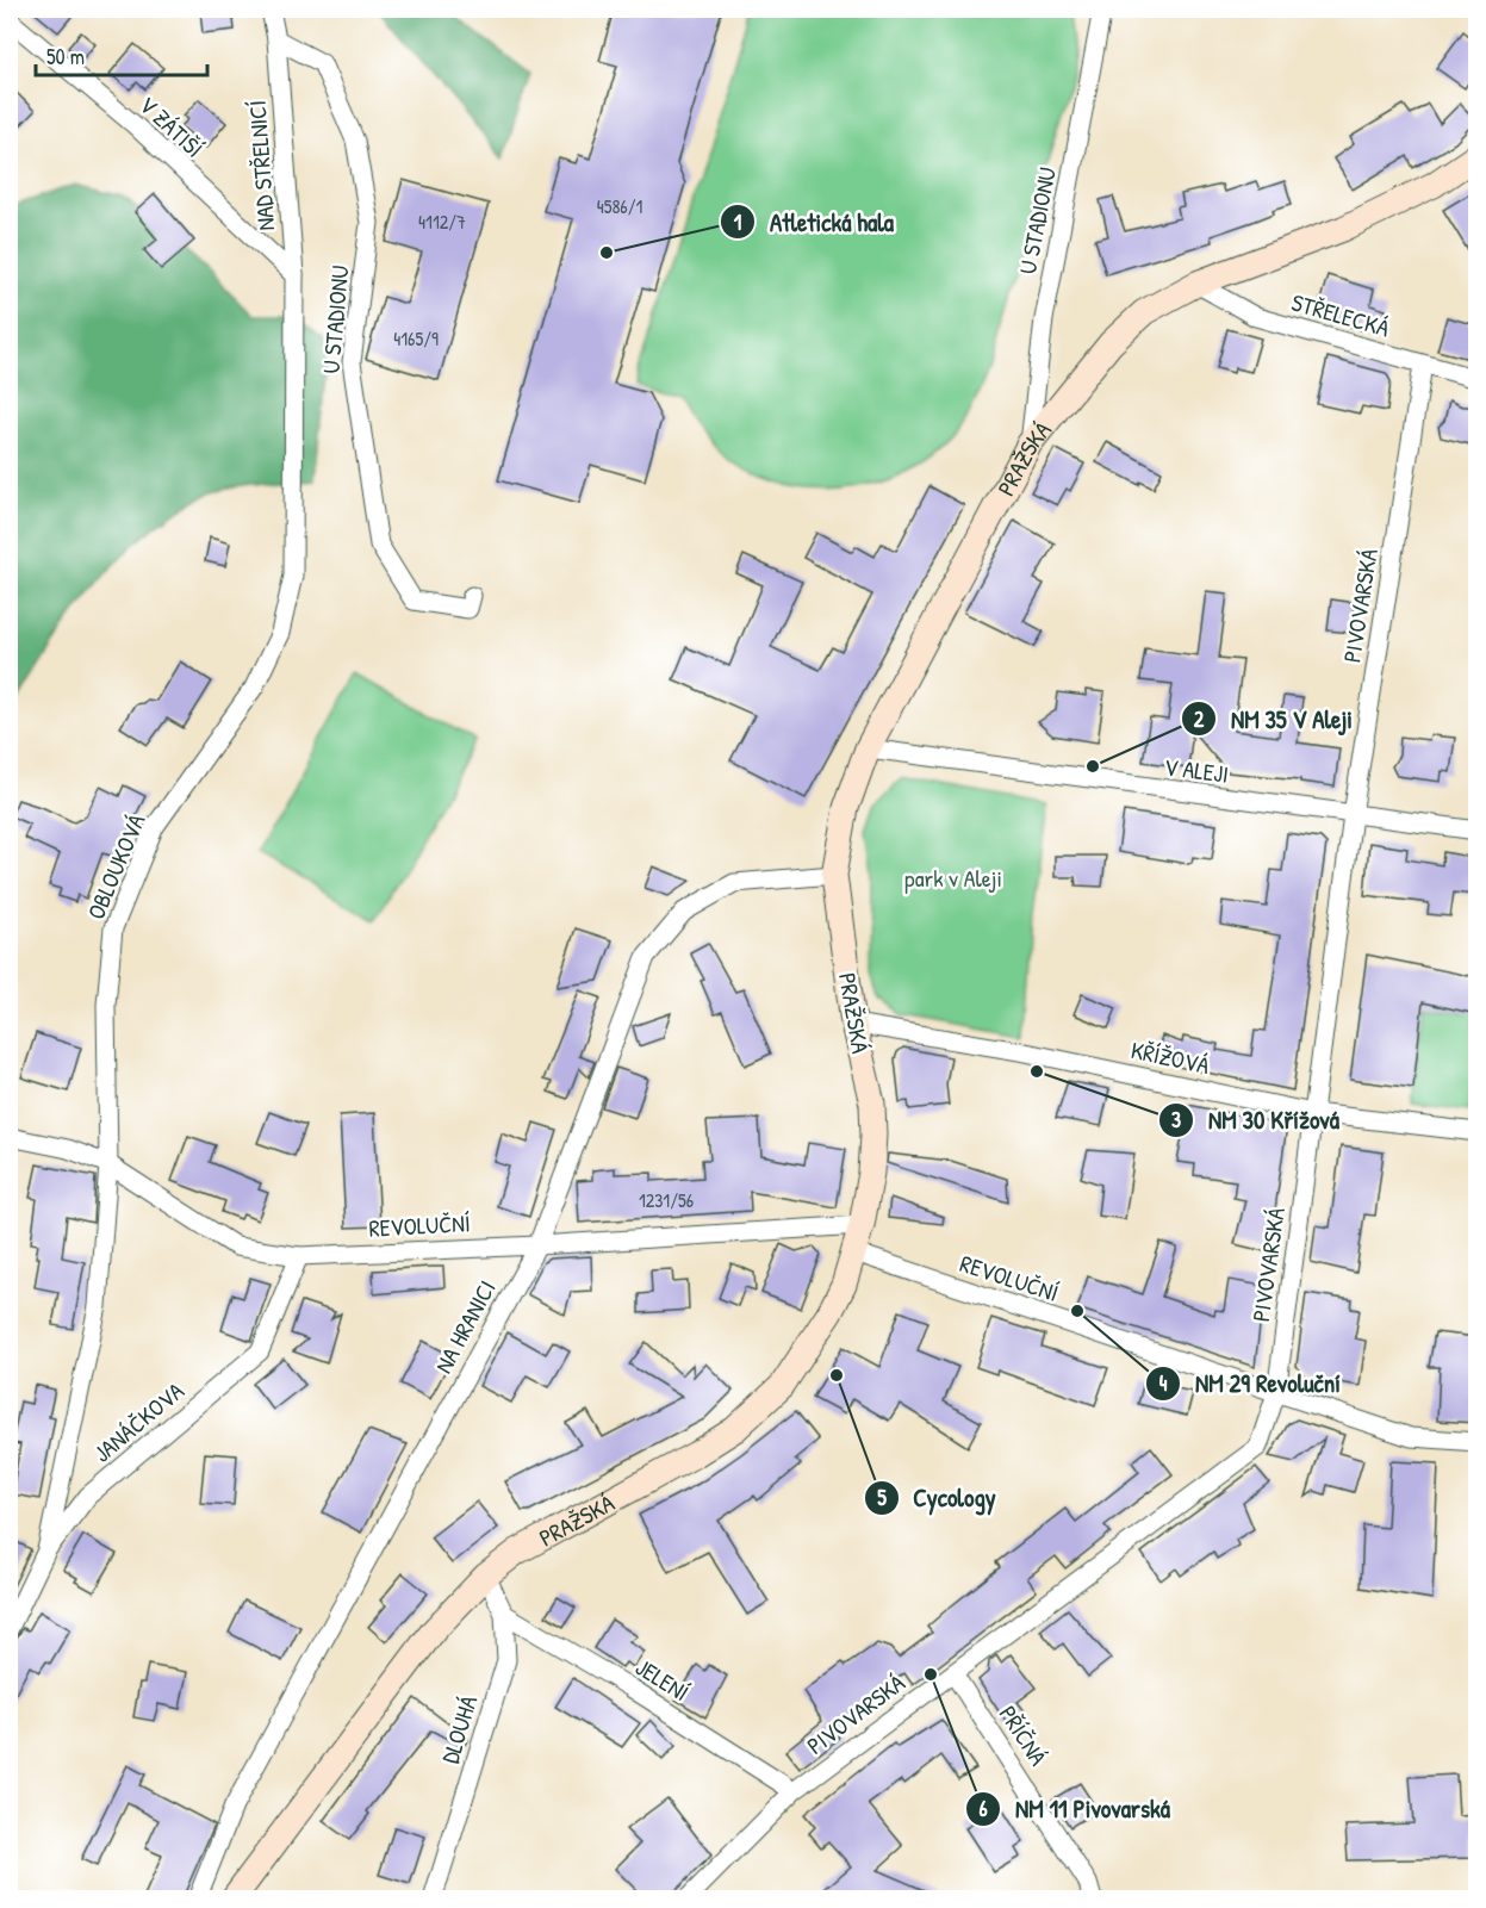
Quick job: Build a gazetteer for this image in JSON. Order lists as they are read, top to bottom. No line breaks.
{"streets":{"main road":["PRAŽSKÁ"],"street":["V ZÁTIŠÍ","NAD STŘELNICÍ","U STADIONU","STŘELECKÁ","PIVOVARSKÁ","V ALEJI","OBLOUKOVÁ","KŘÍŽOVÁ","REVOLUČNÍ","NA HRANICI","JANÁČKOVA","JELENÍ","DLOUHÁ","PŘÍČNÁ"]},"crossings":[["V ZÁTIŠÍ","NAD STŘELNICÍ"],["V ZÁTIŠÍ","OBLOUKOVÁ"],["NAD STŘELNICÍ","U STADIONU"],["NAD STŘELNICÍ","OBLOUKOVÁ"],["U STADIONU","PRAŽSKÁ"],["STŘELECKÁ","PRAŽSKÁ"],["STŘELECKÁ","PIVOVARSKÁ"],["PRAŽSKÁ","V ALEJI"],["PRAŽSKÁ","KŘÍŽOVÁ"],["PRAŽSKÁ","REVOLUČNÍ"],["PRAŽSKÁ","NA HRANICI"],["PRAŽSKÁ","DLOUHÁ"],["PIVOVARSKÁ","V ALEJI"],["PIVOVARSKÁ","KŘÍŽOVÁ"],["PIVOVARSKÁ","REVOLUČNÍ"],["PIVOVARSKÁ","JELENÍ"],["PIVOVARSKÁ","PŘÍČNÁ"],["OBLOUKOVÁ","REVOLUČNÍ"],["OBLOUKOVÁ","JANÁČKOVA"],["REVOLUČNÍ","NA HRANICI"],["REVOLUČNÍ","JANÁČKOVA"],["JELENÍ","DLOUHÁ"]],"parks":["park v Aleji"],"places":["Atletická hala","NM 35 V Aleji","NM 30 Křížová","NM 29 Revoluční","Cycology","NM 11 Pivovarská"],"house_numbers":["4586/1","4112/7","4165/9","1231/56"],"scale_bar":"50 m"}
